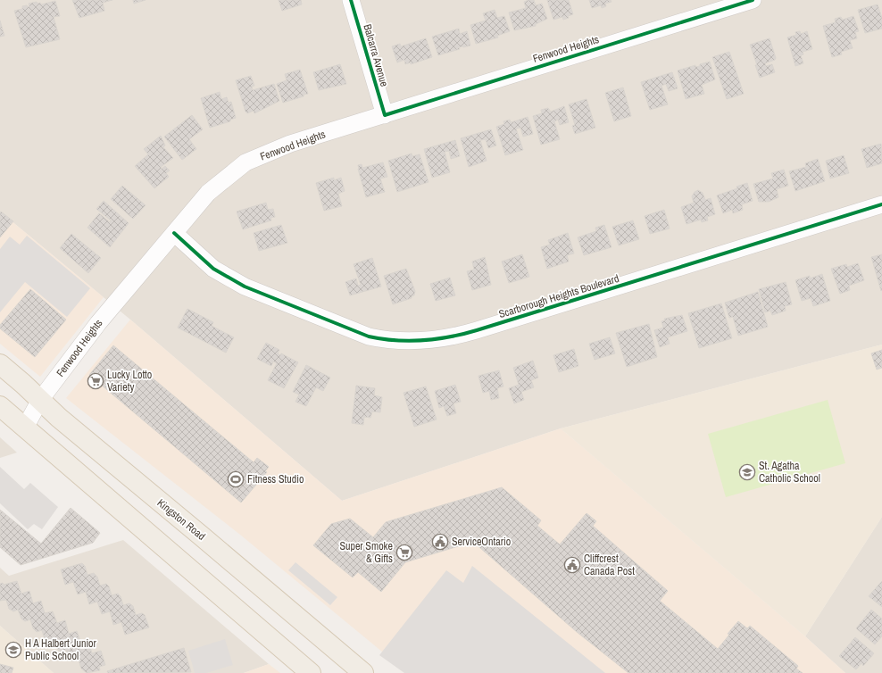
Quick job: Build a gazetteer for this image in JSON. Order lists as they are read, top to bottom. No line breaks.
{"streets":{"main road":["Kingston Road"],"street":["Fenwood Heights","Balcarra Avenue","Scarborough Heights Boulevard"]},"crossings":[["Fenwood Heights","Balcarra Avenue"],["Fenwood Heights","Scarborough Heights Boulevard"],["Fenwood Heights","Kingston Road"]],"places":{"supermarket":["Lucky Lotto Variety","Super Smoke & Gifts"],"school or university":["St. Agatha Catholic School","H A Halbert Junior Public School"],"sports":["Fitness Studio"],"public building":["ServiceOntario","Cliffcrest Canada Post"]}}
